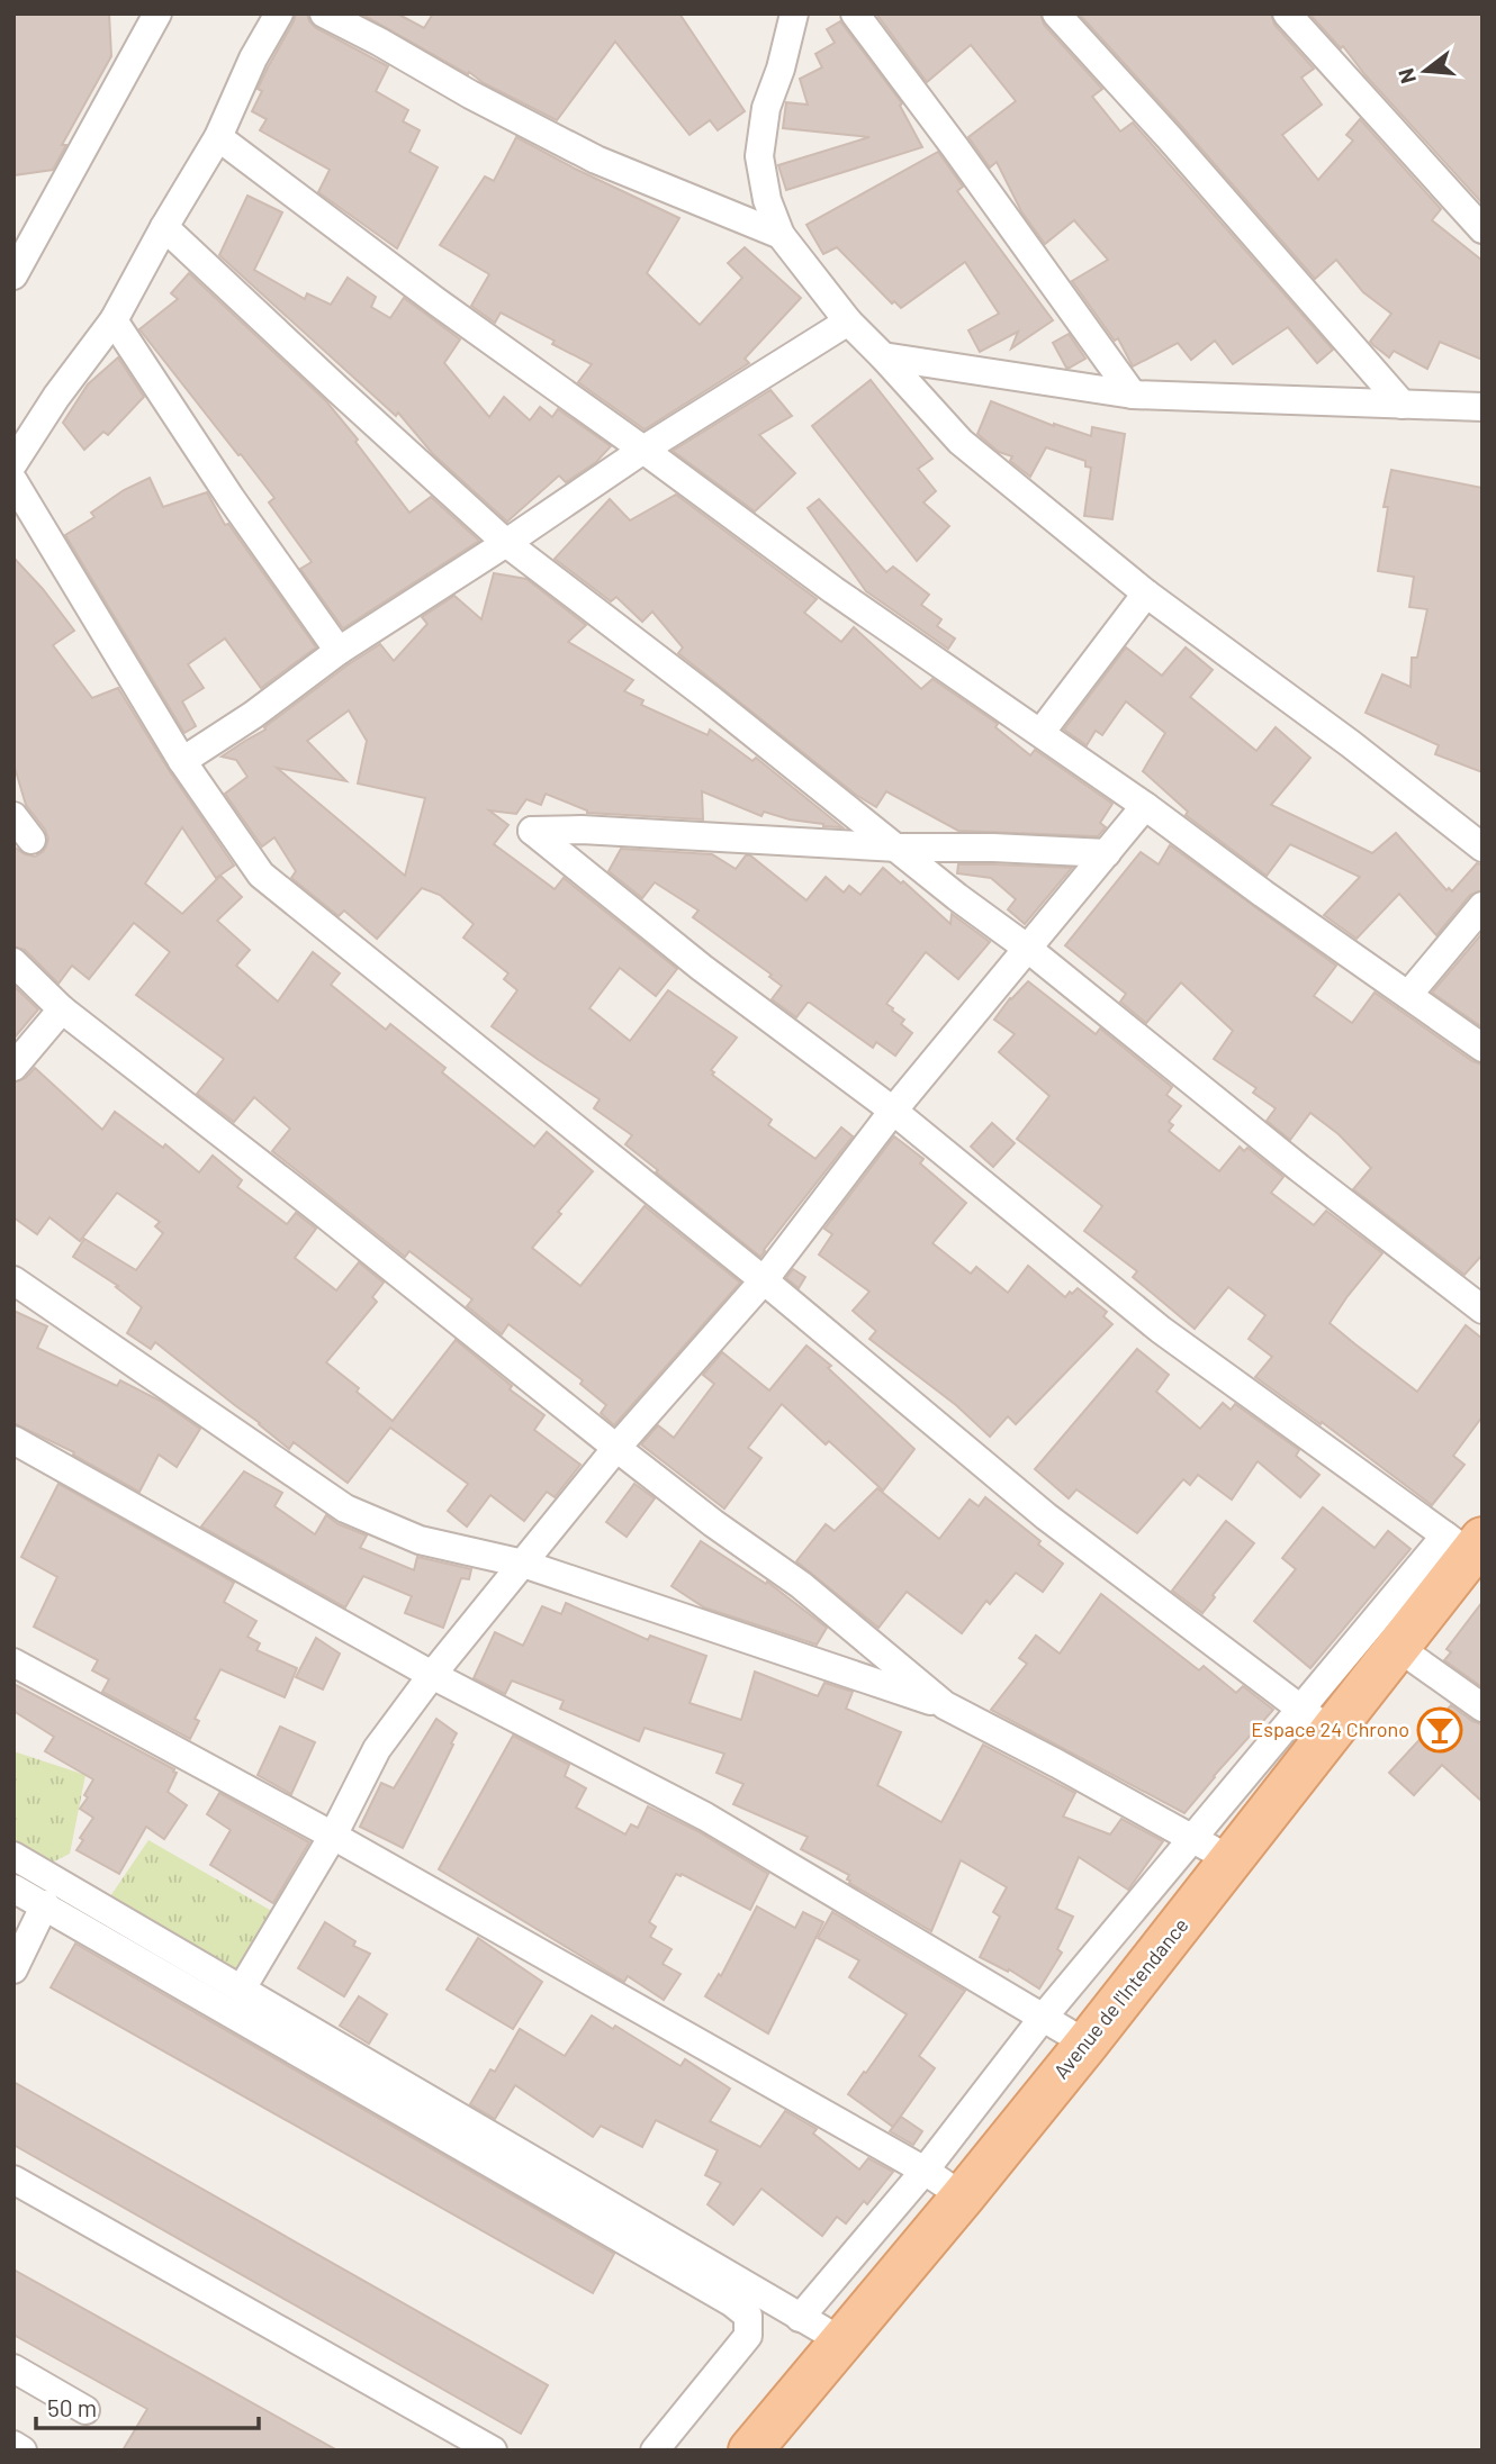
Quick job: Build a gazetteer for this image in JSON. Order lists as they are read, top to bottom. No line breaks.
{"streets":{"main road":["Avenue de l'Intendance"]},"places":{"bar":["Espace 24 Chrono"]},"scale_bar":"50 m","north":"left"}
